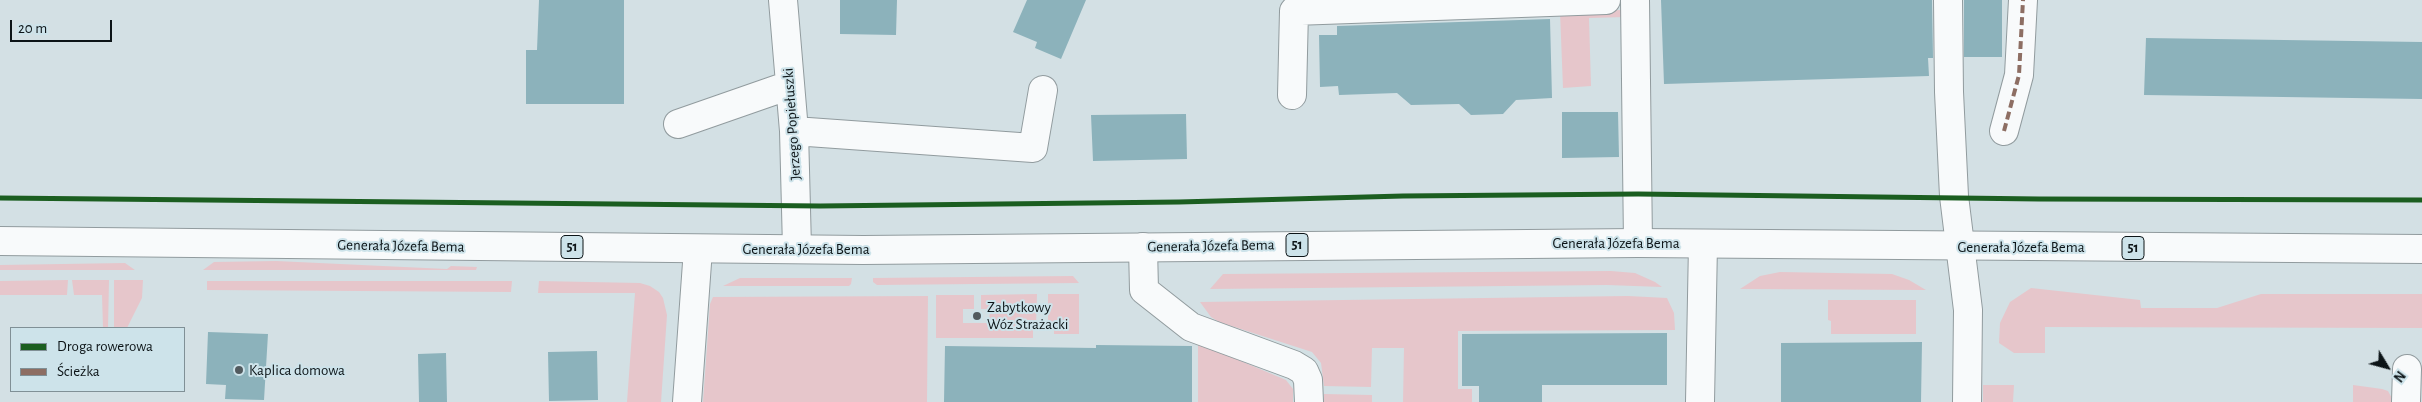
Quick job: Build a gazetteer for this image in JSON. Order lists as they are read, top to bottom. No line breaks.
{"streets":{"main road":["Jerzego Popiełuszki","Generała Józefa Bema","51"]},"crossings":[["Jerzego Popiełuszki","Generała Józefa Bema"]],"places":["Zabytkowy Wóz Strażacki","Kaplica domowa"],"legend":["Droga rowerowa","Ścieżka"],"scale_bar":"20 m","north":"bottom right"}
